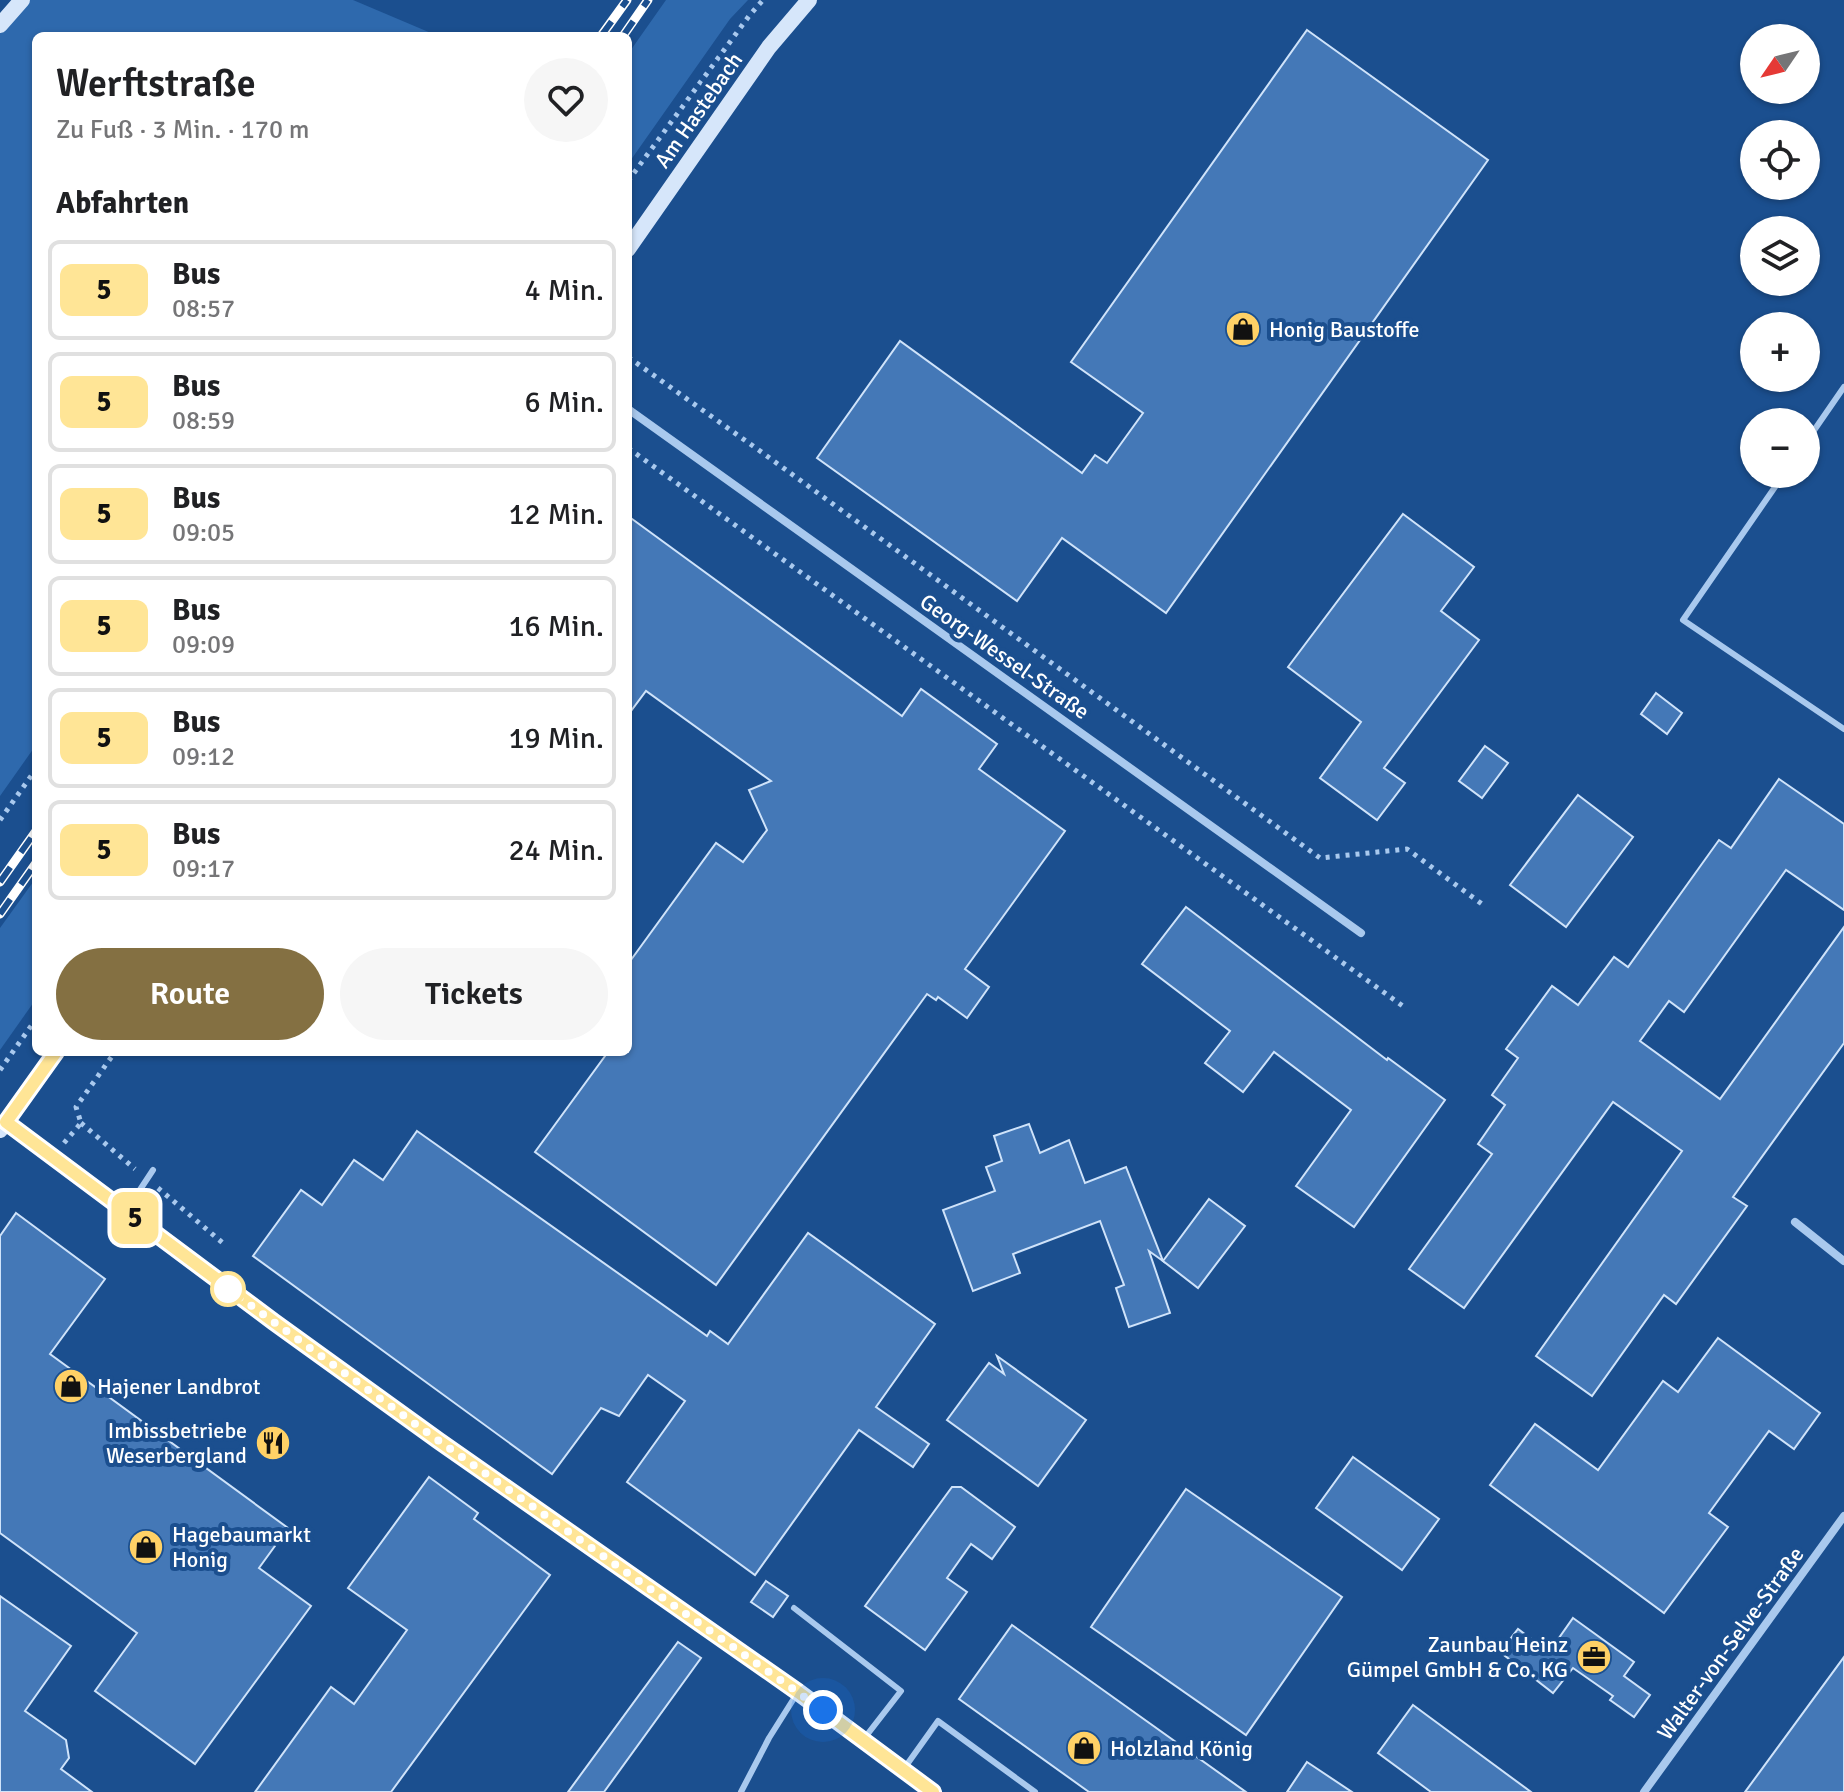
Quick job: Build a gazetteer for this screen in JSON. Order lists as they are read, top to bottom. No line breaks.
{"streets":{"main road":["Am Hastebach"],"street":["Georg-Wessel-Straße","Walter-von-Selve-Straße"]},"places":{"shop":["Honig Baustoffe","Hajener Landbrot","Hagebaumarkt Honig","Holzland König"],"restaurant":["Imbissbetriebe Weserbergland"],"office":["Zaunbau Heinz Gümpel GmbH & Co. KG"]},"lines":["bus line 5"],"north":"bottom left","page":{"on_map":"5","map_buttons":["+","−"],"heading":[["Werftstraße","Zu Fuß · 3 Min. · 170 m"],"Abfahrten"],"list":[{"mark":"5","name":"Bus","note":"08:57","value":"4 Min."},{"mark":"5","name":"Bus","note":"08:59","value":"6 Min."},{"mark":"5","name":"Bus","note":"09:05","value":"12 Min."},{"mark":"5","name":"Bus","note":"09:09","value":"16 Min."},{"mark":"5","name":"Bus","note":"09:12","value":"19 Min."},{"mark":"5","name":"Bus","note":"09:17","value":"24 Min."}],"buttons":["Route","Tickets"]}}
